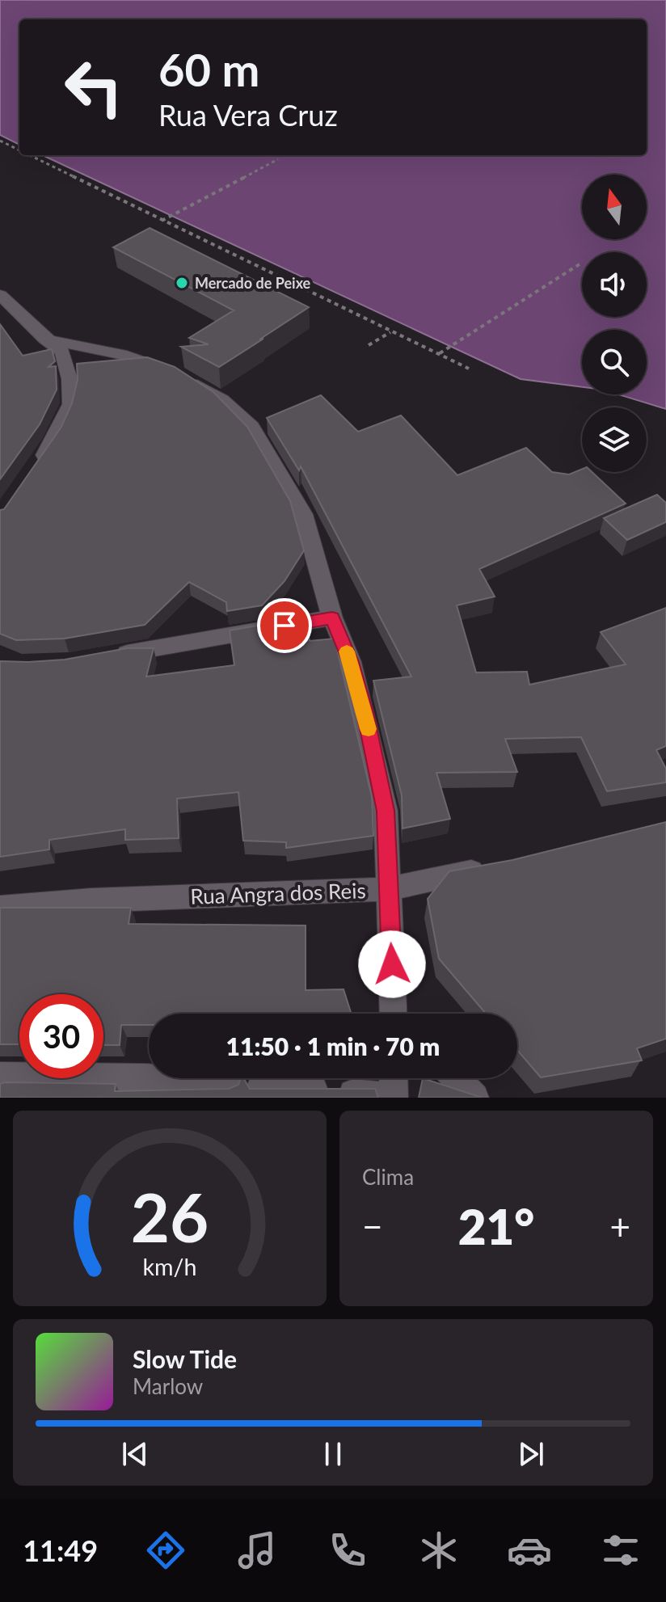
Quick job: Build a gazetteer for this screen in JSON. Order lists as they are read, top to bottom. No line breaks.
{"streets":{"street":["Rua Angra dos Reis"]},"places":["Mercado de Peixe"],"north":"top","page":{"turn":["60 m","Rua Vera Cruz"],"limit":"30","trip":"11:50 · 1 min · 70 m","tile":"Clima","heat":["−","21°","+"],"song":["Slow Tide","Marlow"],"tabs":"11:49","gauge":["26","km/h"]}}
